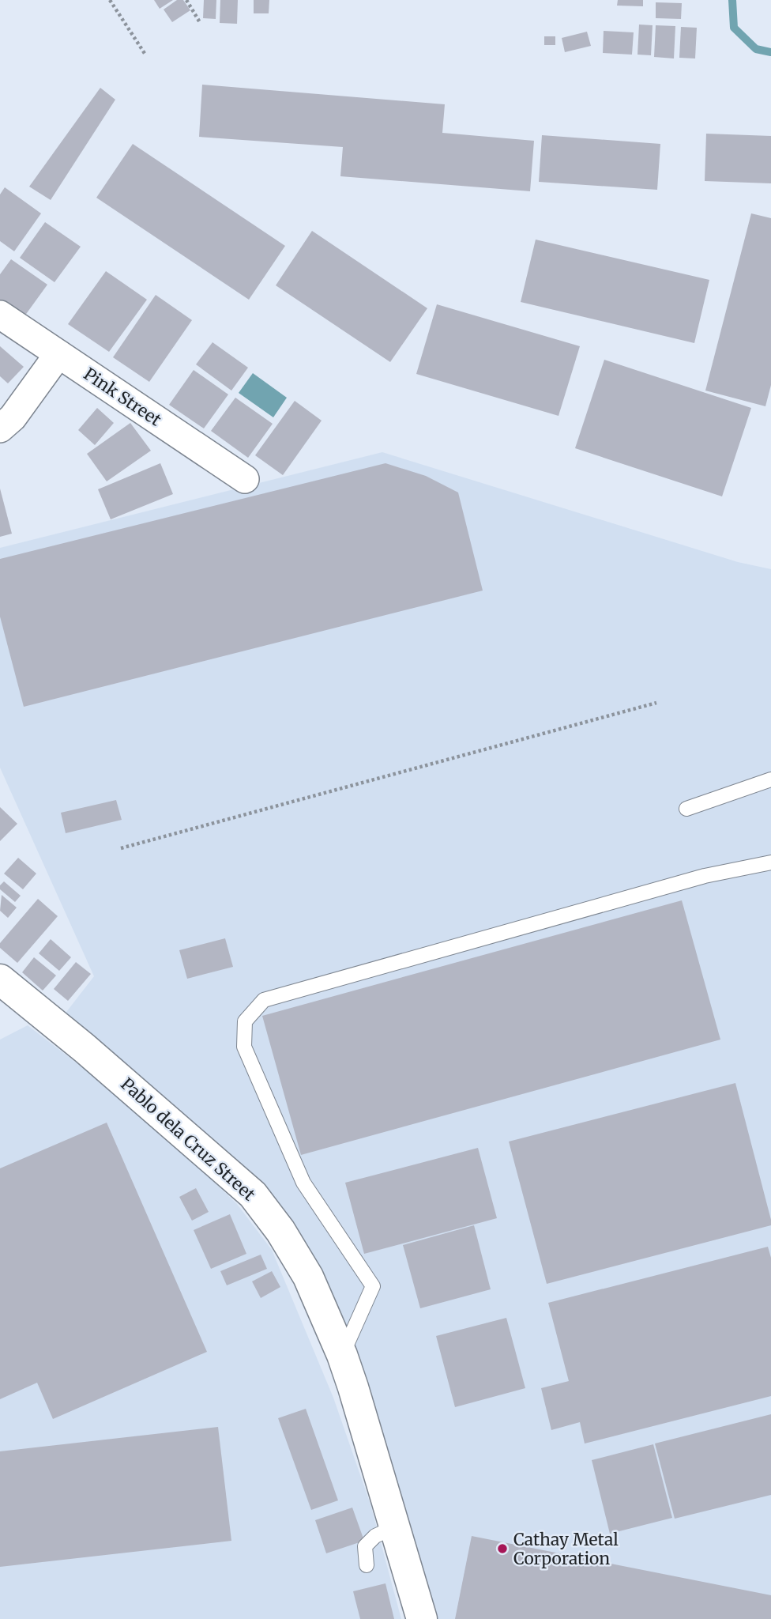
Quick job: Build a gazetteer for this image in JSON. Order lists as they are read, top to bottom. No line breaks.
{"streets":{"street":["Pink Street","Pablo dela Cruz Street"]},"places":["Cathay Metal Corporation"]}
